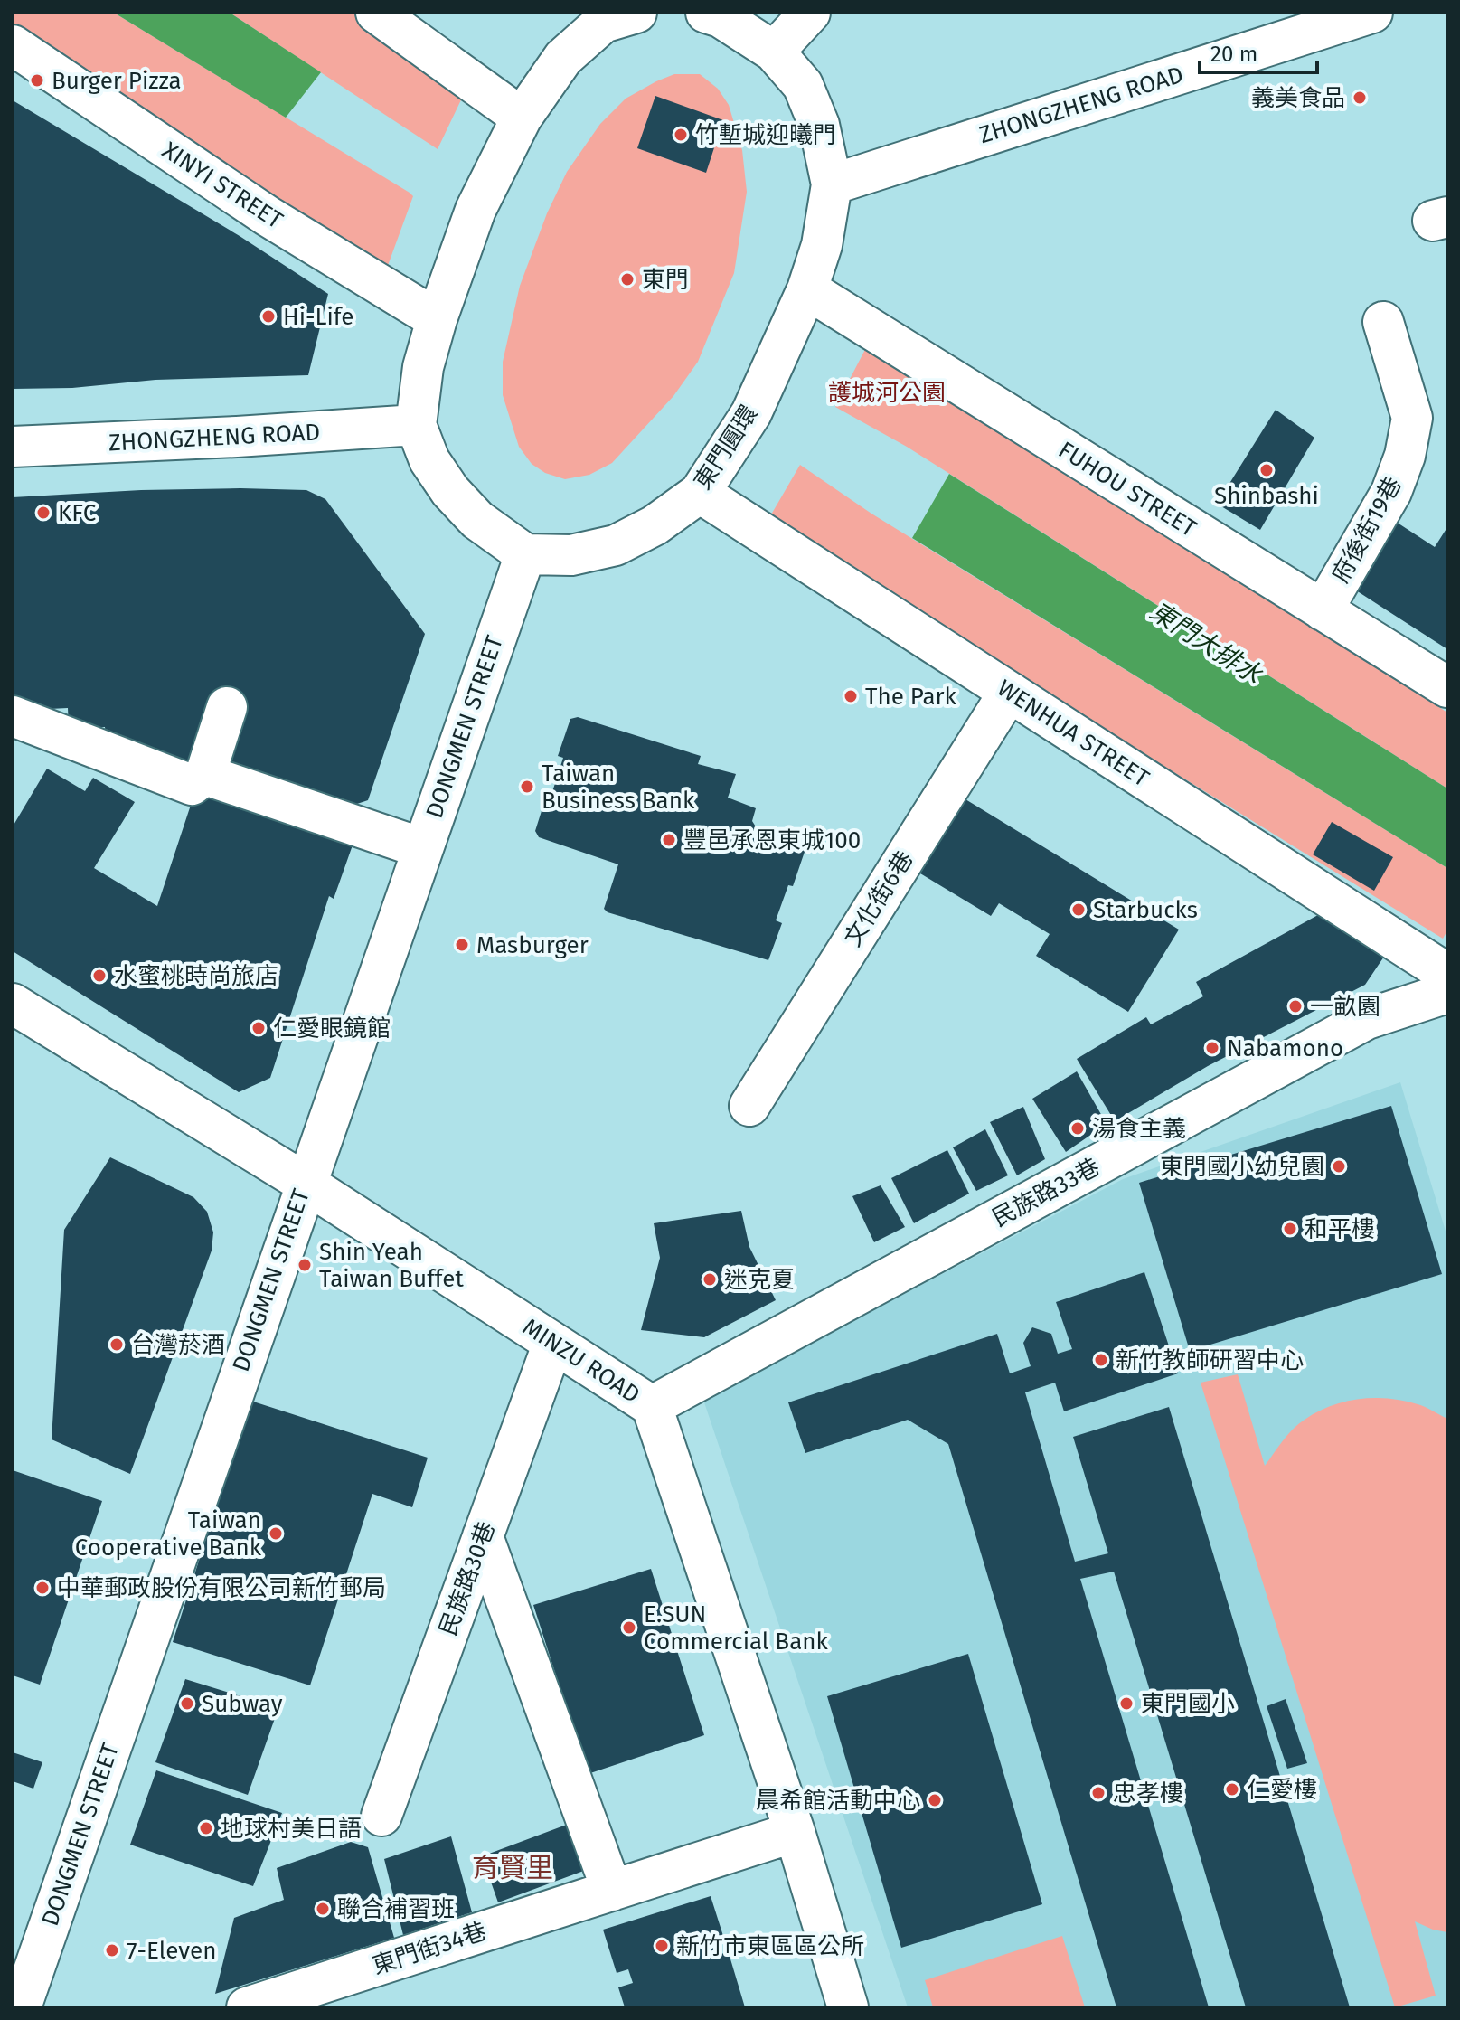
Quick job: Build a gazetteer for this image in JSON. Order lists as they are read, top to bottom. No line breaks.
{"streets":{"street":["ZHONGZHENG ROAD","XINYI STREET","東門圓環","FUHOU STREET","府後街19巷","DONGMEN STREET","WENHUA STREET","文化街6巷","民族路33巷","MINZU ROAD","民族路30巷","東門街34巷"]},"crossings":[["ZHONGZHENG ROAD","東門圓環"],["東門圓環","FUHOU STREET"],["東門圓環","DONGMEN STREET"],["東門圓環","WENHUA STREET"],["FUHOU STREET","府後街19巷"],["DONGMEN STREET","MINZU ROAD"],["WENHUA STREET","文化街6巷"],["民族路33巷","MINZU ROAD"],["MINZU ROAD","民族路30巷"],["MINZU ROAD","東門街34巷"]],"districts":["育賢里"],"water":["東門大排水"],"parks":["護城河公園"],"places":["Burger Pizza","義美食品","竹塹城迎曦門","東門","Hi-Life","Shinbashi","KFC","The Park","Taiwan Business Bank","豐邑承恩東城100","Starbucks","Masburger","水蜜桃時尚旅店","一畝園","仁愛眼鏡館","Nabamono","湯食主義","東門國小幼兒園","和平樓","Shin Yeah Taiwan Buffet","迷克夏","台灣菸酒","新竹教師研習中心","Taiwan Cooperative Bank","中華郵政股份有限公司新竹郵局","E.SUN Commercial Bank","Subway","東門國小","仁愛樓","忠孝樓","晨希館活動中心","地球村美日語","聯合補習班","新竹市東區區公所","7-Eleven"],"scale_bar":"20 m"}
